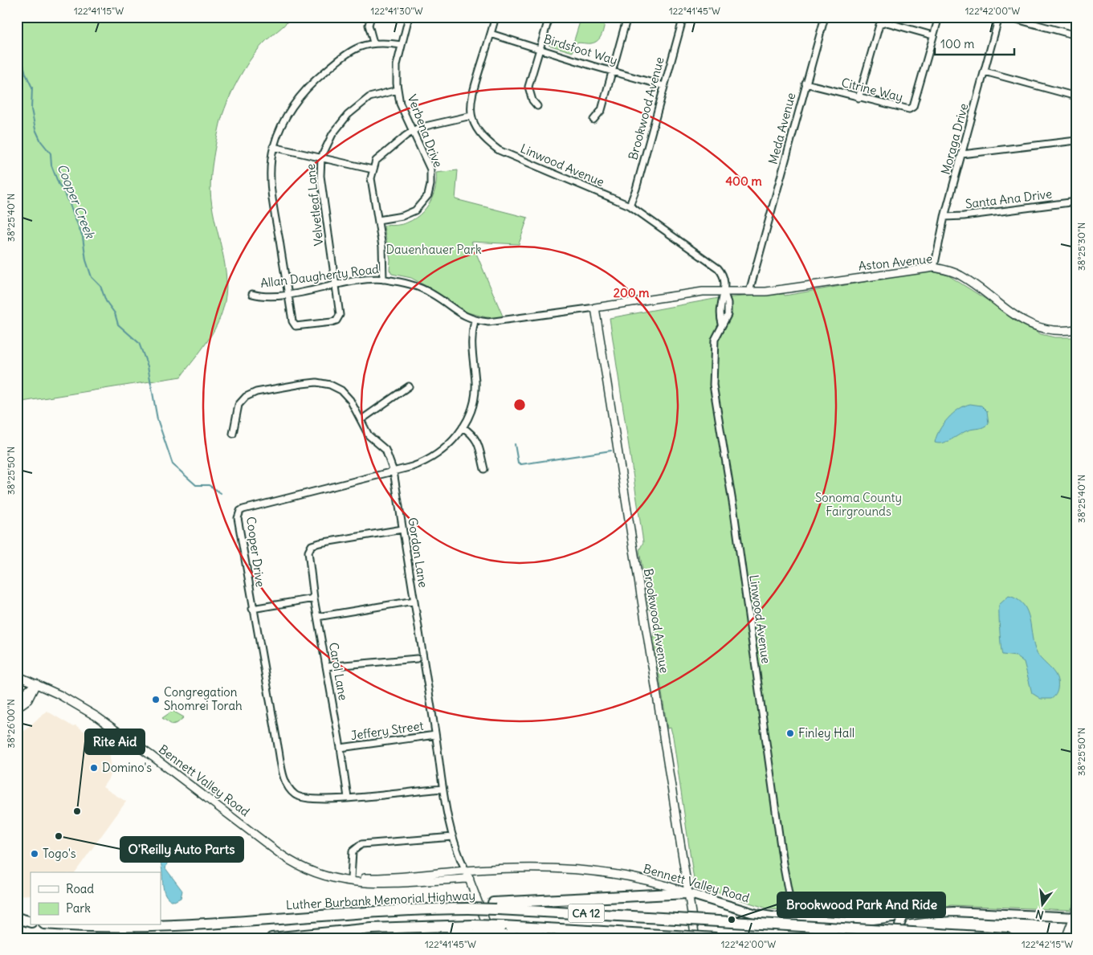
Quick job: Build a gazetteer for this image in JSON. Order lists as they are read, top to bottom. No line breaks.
{"streets":{"highway":["Luther Burbank Memorial Highway","CA 12"],"main road":["Bennett Valley Road"],"street":["Birdsfoot Way","Citrine Way","Brookwood Avenue","Meda Avenue","Verbena Drive","Moraga Drive","Linwood Avenue","Santa Ana Drive","Velvetleaf Lane","Aston Avenue","Allan Daugherty Road","Cooper Drive","Gordon Lane","Carol Lane","Jeffery Street"]},"crossings":[["Birdsfoot Way","Brookwood Avenue"],["Birdsfoot Way","Linwood Avenue"],["Citrine Way","Meda Avenue"],["Brookwood Avenue","Linwood Avenue"],["Brookwood Avenue","Aston Avenue"],["Brookwood Avenue","Allan Daugherty Road"],["Brookwood Avenue","Bennett Valley Road"],["Meda Avenue","Aston Avenue"],["Verbena Drive","Velvetleaf Lane"],["Moraga Drive","Santa Ana Drive"],["Moraga Drive","Aston Avenue"],["Linwood Avenue","Aston Avenue"],["Linwood Avenue","Bennett Valley Road"],["Velvetleaf Lane","Allan Daugherty Road"],["Aston Avenue","Allan Daugherty Road"],["Allan Daugherty Road","Cooper Drive"],["Cooper Drive","Gordon Lane"],["Cooper Drive","Carol Lane"],["Gordon Lane","Carol Lane"],["Gordon Lane","Jeffery Street"],["Gordon Lane","Bennett Valley Road"],["Carol Lane","Jeffery Street"]],"water":["Cooper Creek"],"parks":["Dauenhauer Park","Sonoma County Fairgrounds"],"places":["Congregation Shomrei Torah","Finley Hall","Domino's","Rite Aid","O'Reilly Auto Parts","Togo's","Brookwood Park And Ride"],"legend":["Road","Park"],"scale_bar":"100 m","north":"bottom","coordinates":["122°41'15\"W","122°41'30\"W","122°41'45\"W","122°42'00\"W","38°25'40\"N","38°25'30\"N","38°25'50\"N","38°26'00\"N","122°42'15\"W"],"rings":["400 m","200 m"]}
